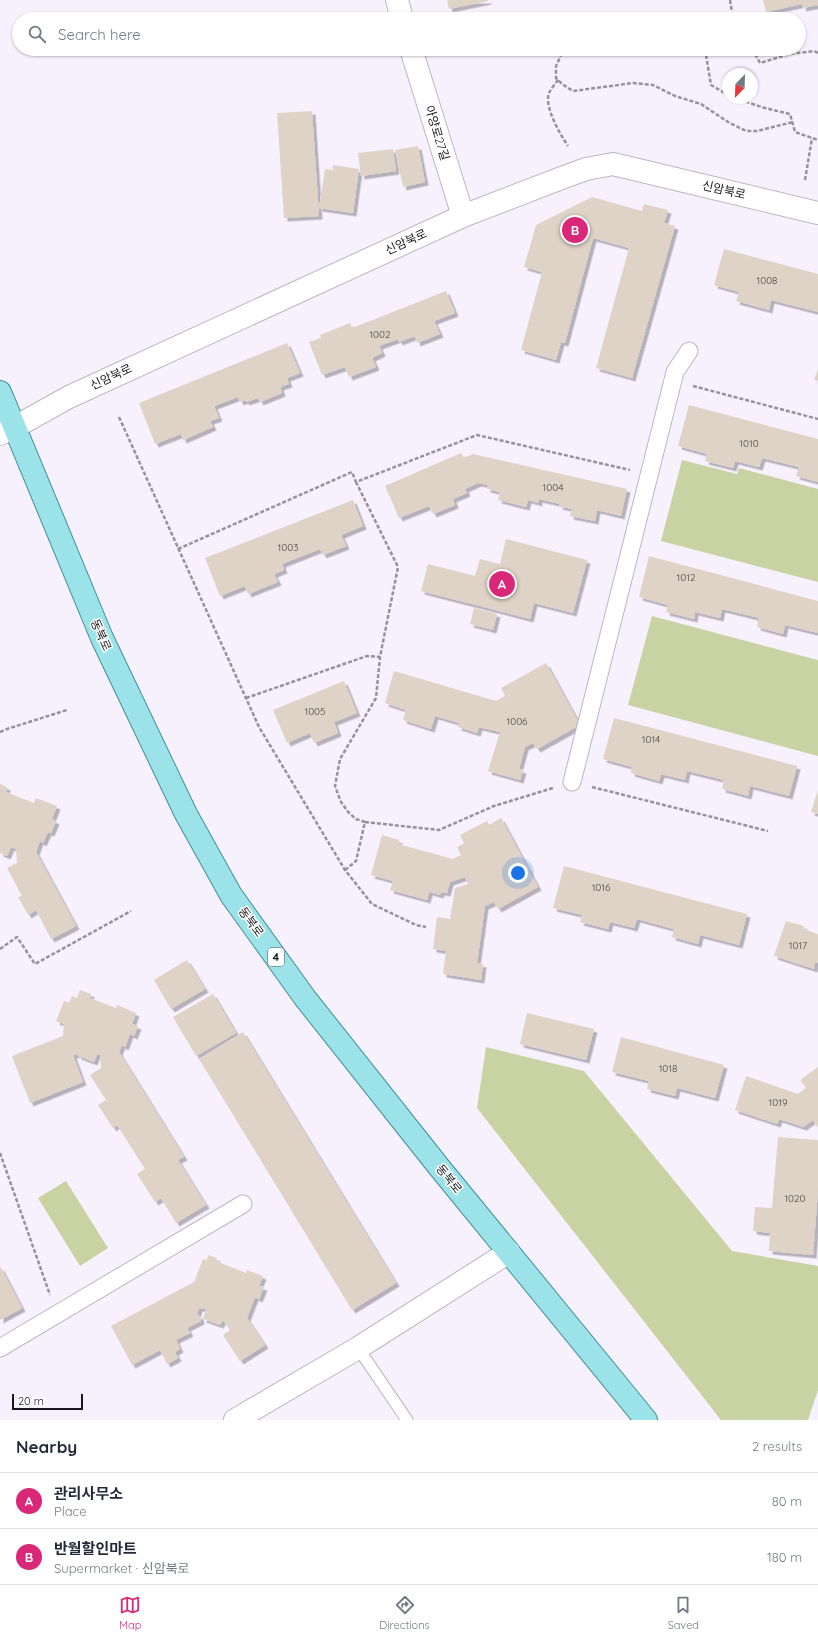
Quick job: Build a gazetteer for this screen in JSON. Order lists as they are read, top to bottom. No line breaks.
{"streets":{"main road":["동북로","4"],"street":["아양로27길","신암북로"]},"crossings":[["아양로27길","신암북로"],["신암북로","동북로"]],"house_numbers":["1008","1002","1010","1004","1003","1012","1005","1006","1014","1016","1017","1018","1019","1020"],"scale_bar":"20 m","north":"bottom left","page":{"search":"Search here","pins":["B","A"],"scale":"20 m","heading":["Nearby","2 results"],"list":[{"mark":"A","name":"관리사무소","note":"Place","value":"80 m"},{"mark":"B","name":"반월할인마트","note":"Supermarket · 신암북로","value":"180 m"}],"nav":["Map","Directions","Saved"]}}
